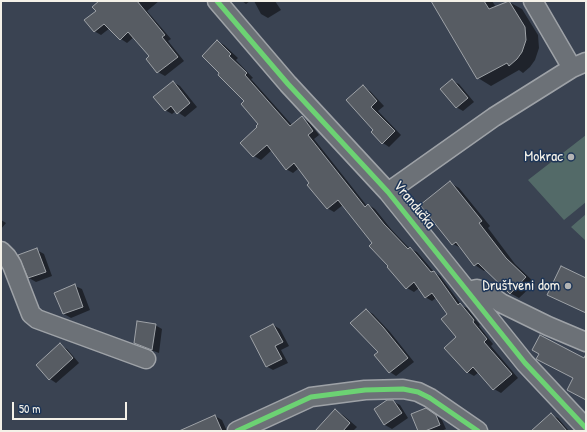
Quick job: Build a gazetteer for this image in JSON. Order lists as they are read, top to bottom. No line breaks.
{"streets":{"street":["Vrandučka"]},"places":["Mokrac","Društveni dom"],"scale_bar":"50 m"}
